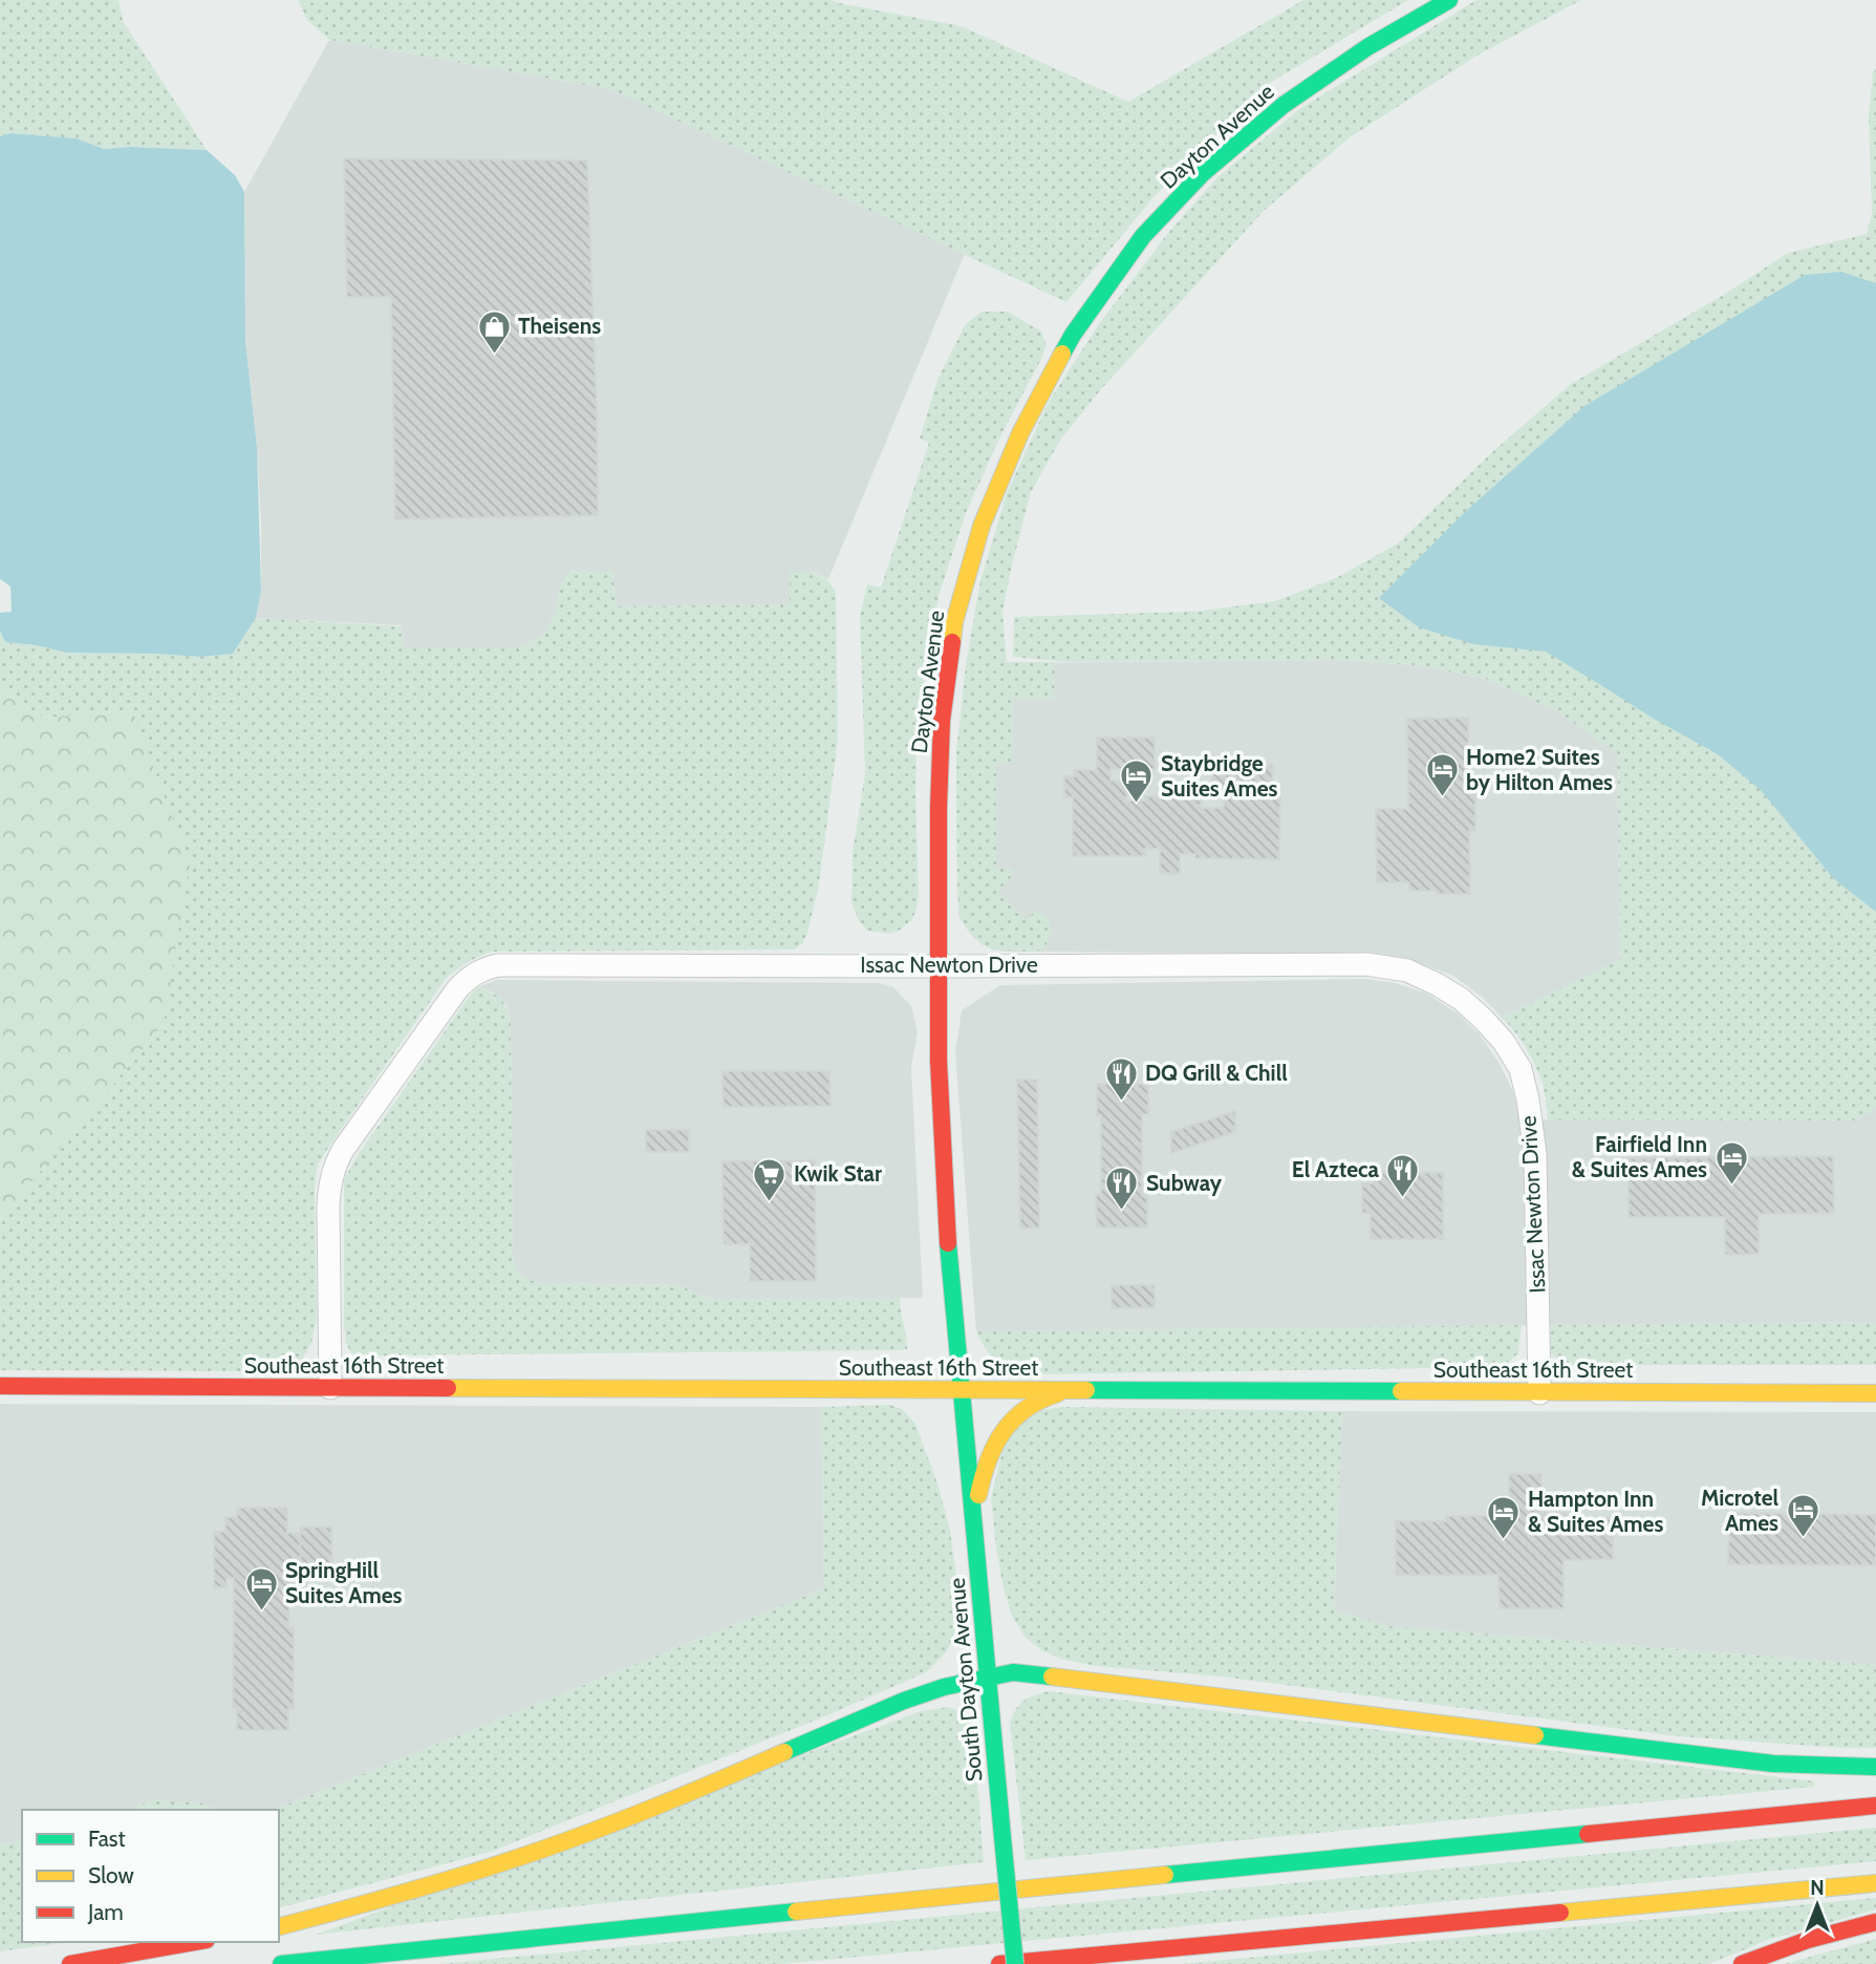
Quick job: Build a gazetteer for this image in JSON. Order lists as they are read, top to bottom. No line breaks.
{"streets":{"main road":["Dayton Avenue","Southeast 16th Street","South Dayton Avenue"],"street":["Issac Newton Drive"]},"crossings":[["Dayton Avenue","Issac Newton Drive"],["Dayton Avenue","Southeast 16th Street"],["Dayton Avenue","South Dayton Avenue"],["Issac Newton Drive","Southeast 16th Street"],["Southeast 16th Street","South Dayton Avenue"]],"places":{"shop":["Theisens"],"hotel":["Home2 Suites by Hilton Ames","Staybridge Suites Ames","Fairfield Inn & Suites Ames","Microtel Ames","Hampton Inn & Suites Ames","SpringHill Suites Ames"],"restaurant":["DQ Grill & Chill","El Azteca","Subway"],"supermarket":["Kwik Star"]},"legend":["Fast","Slow","Jam"],"north":"top"}
